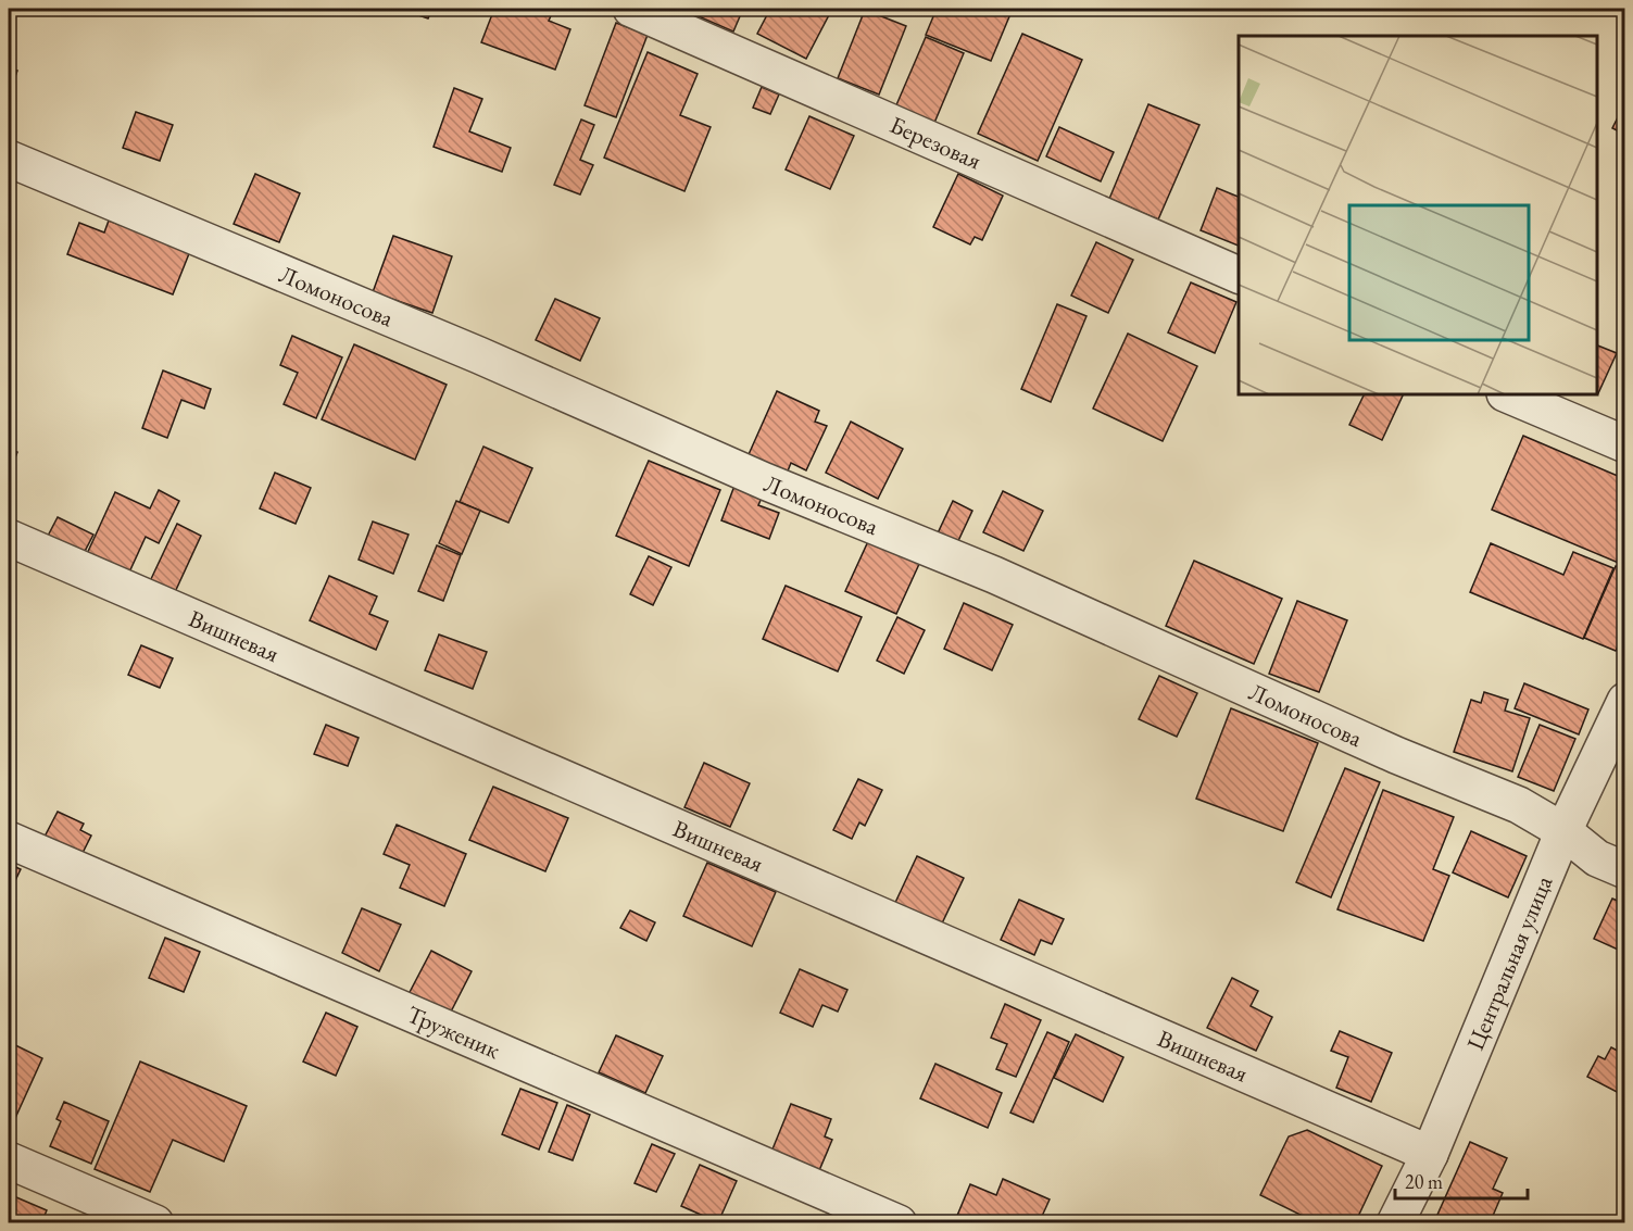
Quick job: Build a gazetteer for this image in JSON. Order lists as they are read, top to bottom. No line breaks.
{"streets":{"street":["Березовая","Ломоносова","Вишневая","Центральная улица","Труженик"]},"crossings":[["Ломоносова","Центральная улица"],["Вишневая","Центральная улица"]],"scale_bar":"20 m"}
